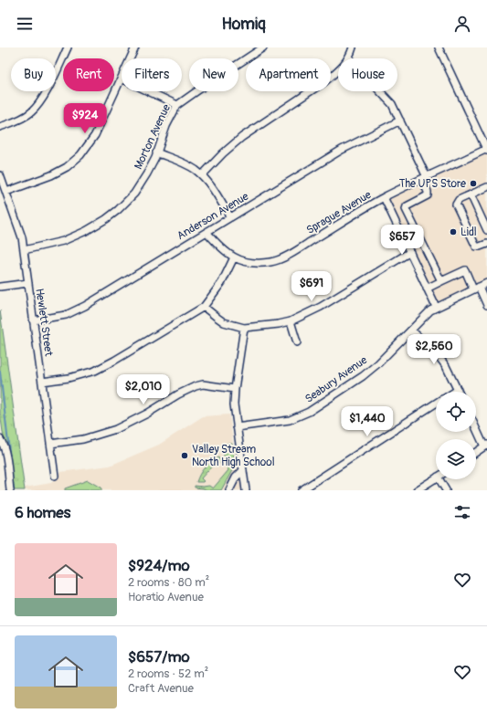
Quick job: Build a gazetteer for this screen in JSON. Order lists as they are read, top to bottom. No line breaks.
{"streets":{"street":["Morton Avenue","Sprague Avenue","Anderson Avenue","Hewlett Street","Seabury Avenue"]},"crossings":[["Morton Avenue","Hewlett Street"],["Sprague Avenue","Anderson Avenue"],["Anderson Avenue","Hewlett Street"]],"places":["The UPS Store","Lidl","Valley Stream North High School"],"page":{"header":"Homiq","chip":["Buy","Rent","Filters","New","Apartment","House"],"price":["$924","$657","$691","$2,560","$2,010","$1,440"],"heading":"6 homes","list":[{"name":"$924/mo","note":"2 rooms · 80 m² · Horatio Avenue"},{"name":"$657/mo","note":"2 rooms · 52 m² · Craft Avenue"}]}}
